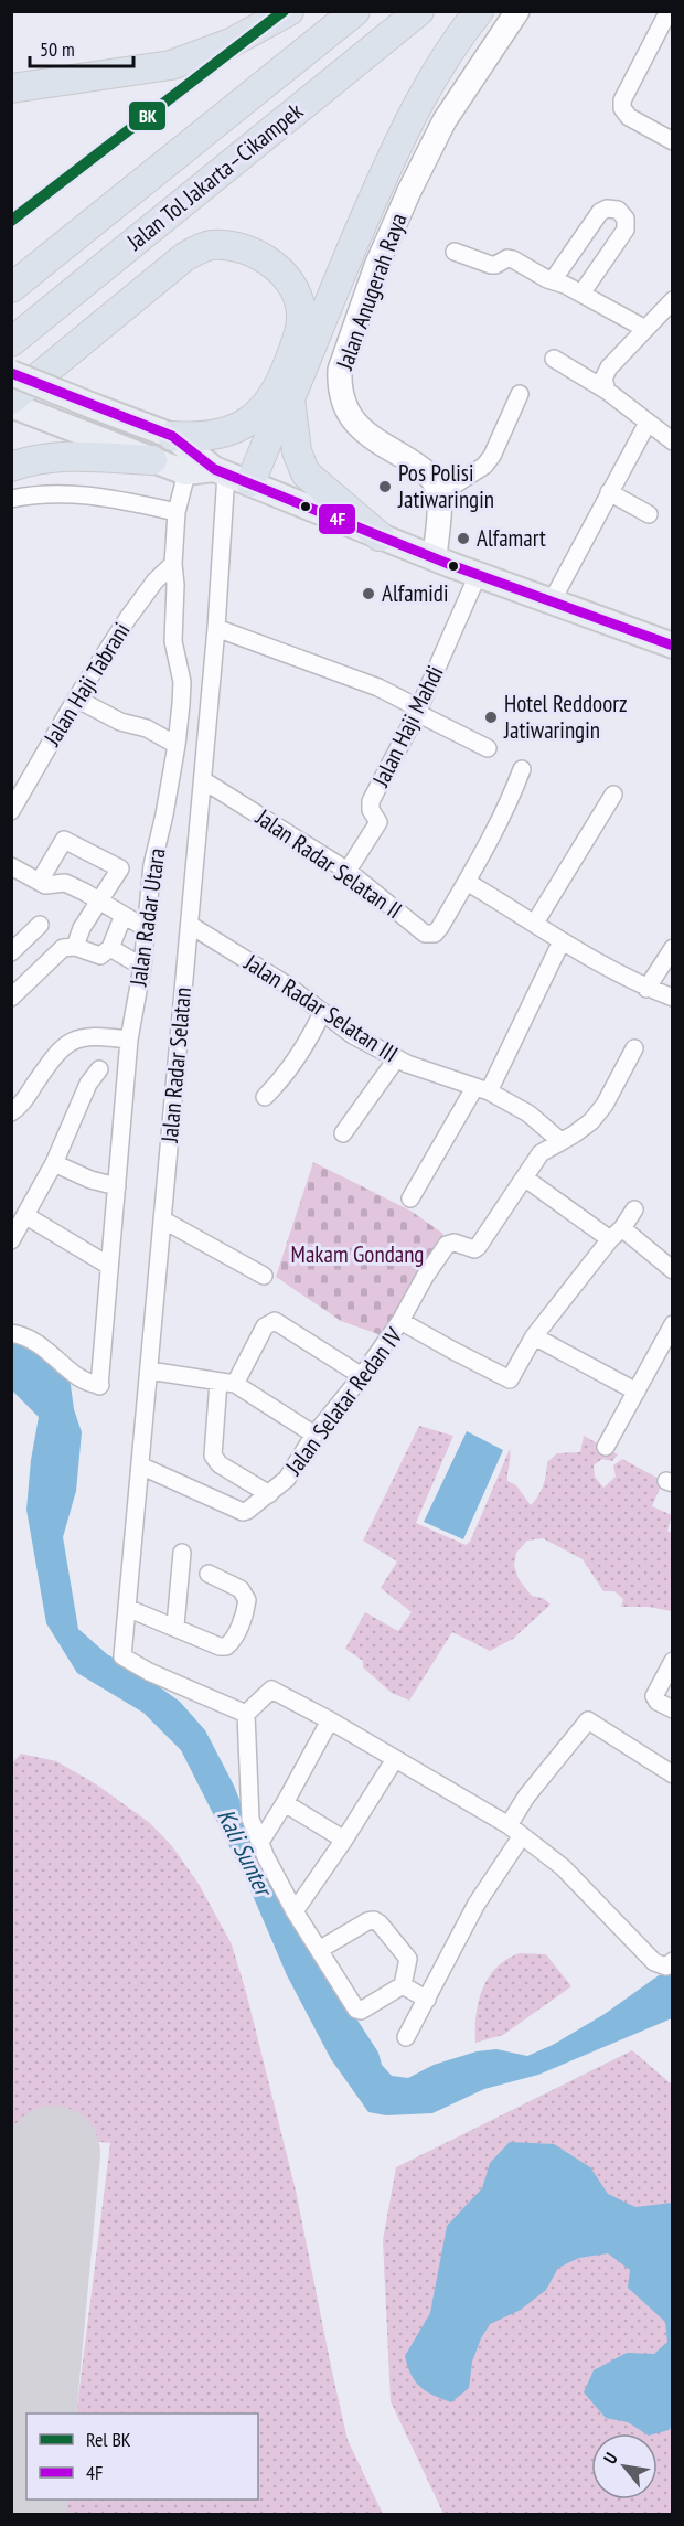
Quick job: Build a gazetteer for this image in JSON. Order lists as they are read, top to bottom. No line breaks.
{"streets":{"highway":["Jalan Tol Jakarta–Cikampek"],"street":["Jalan Anugerah Raya","Jalan Haji Tabrani","Jalan Haji Mahdi","Jalan Radar Selatan II","Jalan Radar Utara","Jalan Radar Selatan III","Jalan Radar Selatan","Jalan Selatar Redan IV"]},"crossings":[["Jalan Haji Tabrani","Jalan Radar Utara"],["Jalan Haji Mahdi","Jalan Radar Selatan II"],["Jalan Radar Selatan II","Jalan Radar Selatan"],["Jalan Radar Selatan III","Jalan Radar Selatan"],["Jalan Radar Selatan","Jalan Selatar Redan IV"]],"water":["Kali Sunter"],"parks":["Makam Gondang"],"places":["Pos Polisi Jatiwaringin","Alfamart","Alfamidi","Hotel Reddoorz Jatiwaringin"],"lines":["rail line BK","transit line 4F"],"legend":["Rel BK","4F"],"scale_bar":"50 m","north":"top left"}
